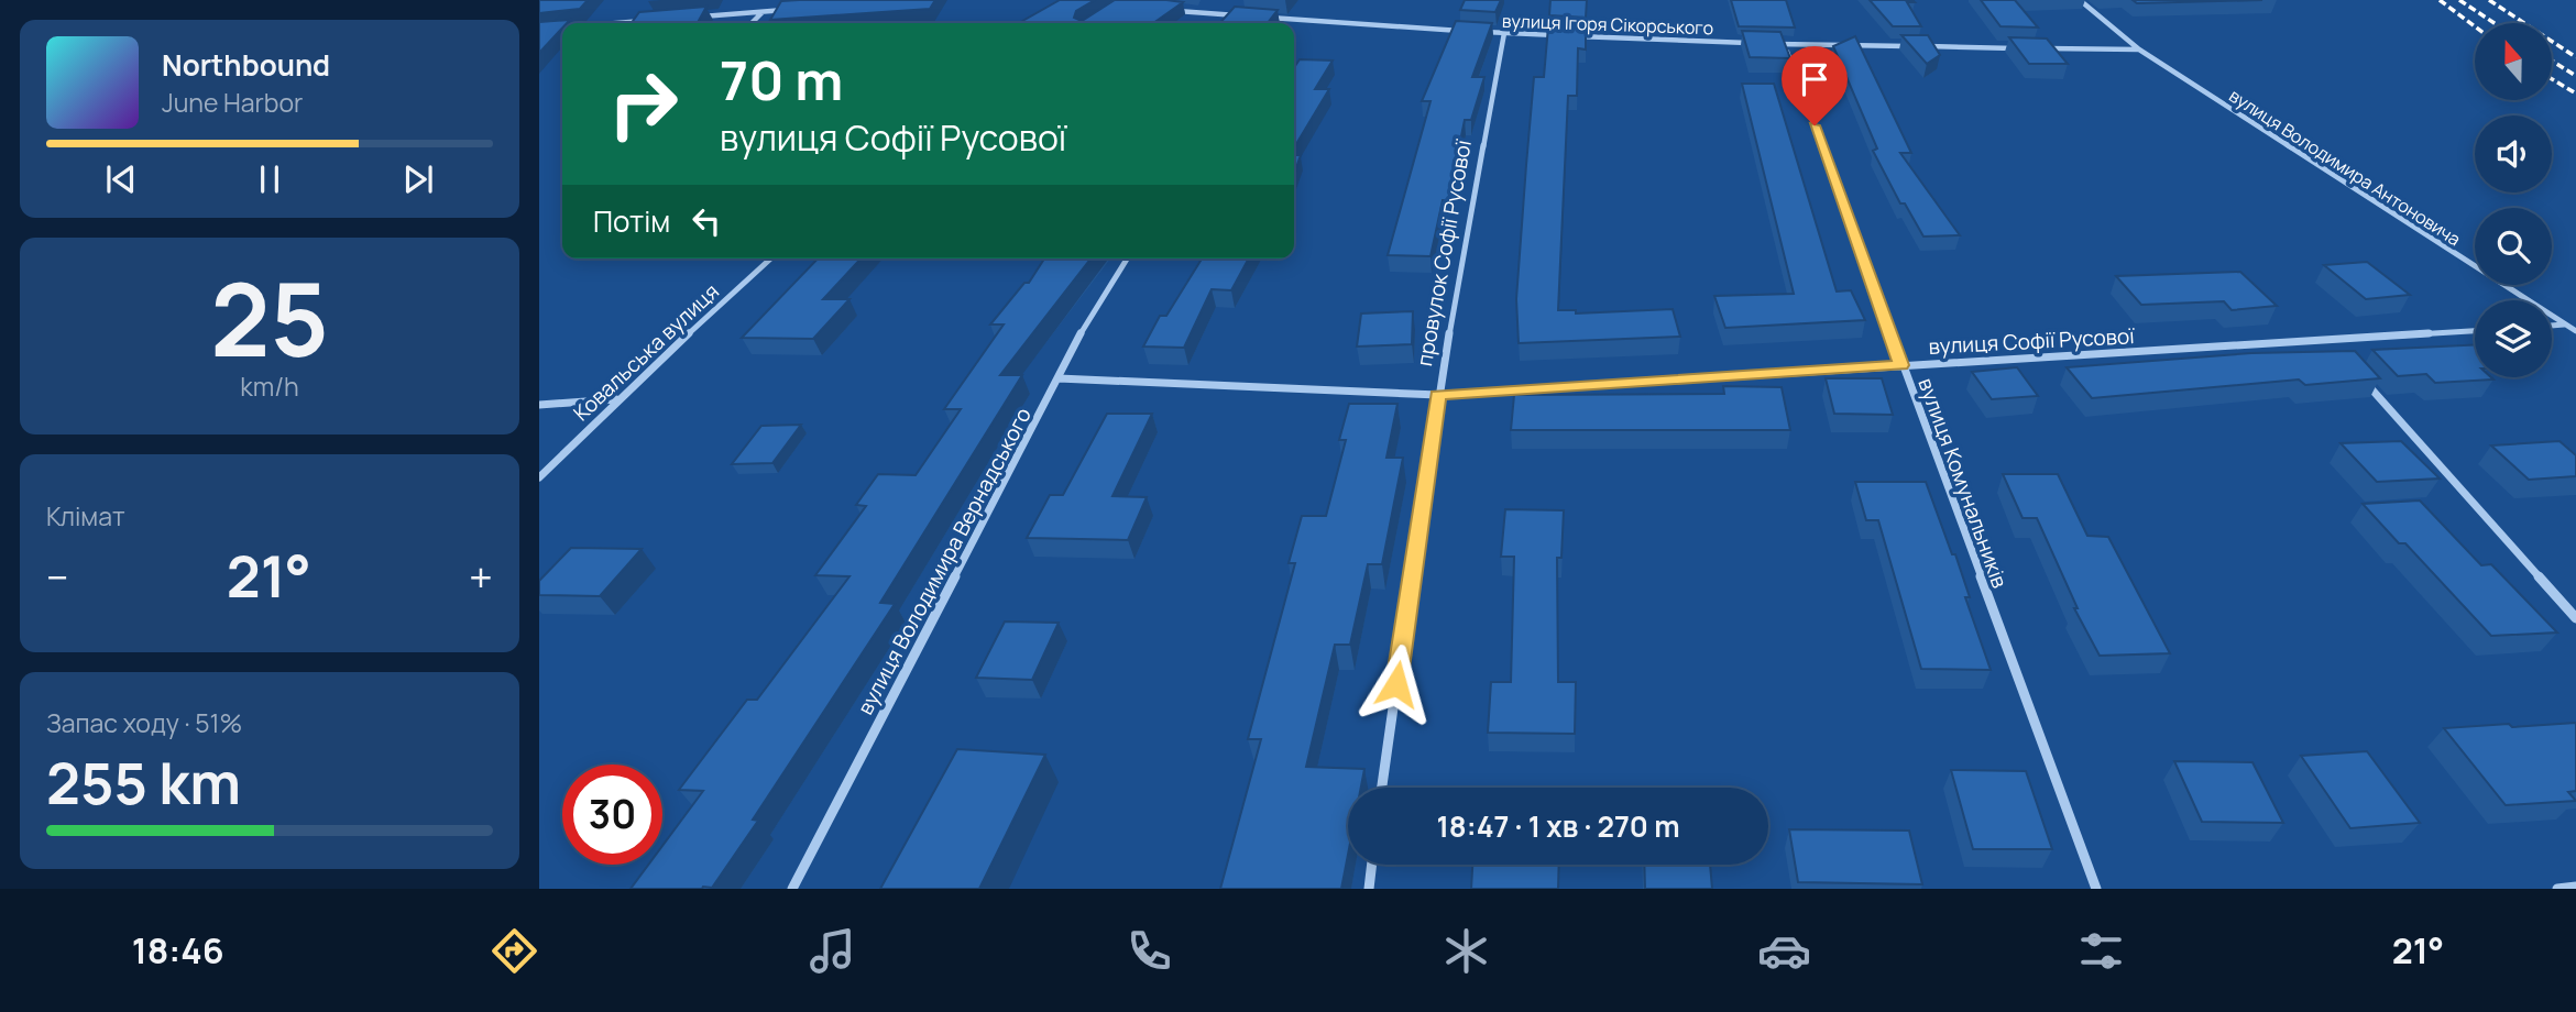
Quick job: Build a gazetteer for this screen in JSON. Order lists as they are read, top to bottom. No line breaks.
{"streets":{"street":["вулиця Ігоря Сікорського","вулиця Володимира Антоновича","провулок Софії Русової","вулиця Софії Русової","Ковальська вулиця","вулиця Комунальників","вулиця Володимира Вернадського"]},"crossings":[["вулиця Ігоря Сікорського","провулок Софії Русової"],["провулок Софії Русової","вулиця Софії Русової"],["вулиця Софії Русової","вулиця Комунальників"],["вулиця Софії Русової","вулиця Володимира Вернадського"]],"north":"top","page":{"turn":["70 m","вулиця Софії Русової"],"song":["Northbound","June Harbor"],"then":"Потім","tile":[["25","km/h"],"Клімат",["Запас ходу · 51%","255 km"]],"heat":["−","21°","+"],"limit":"30","trip":"18:47 · 1 хв · 270 m","tabs":["18:46","21°"]}}
